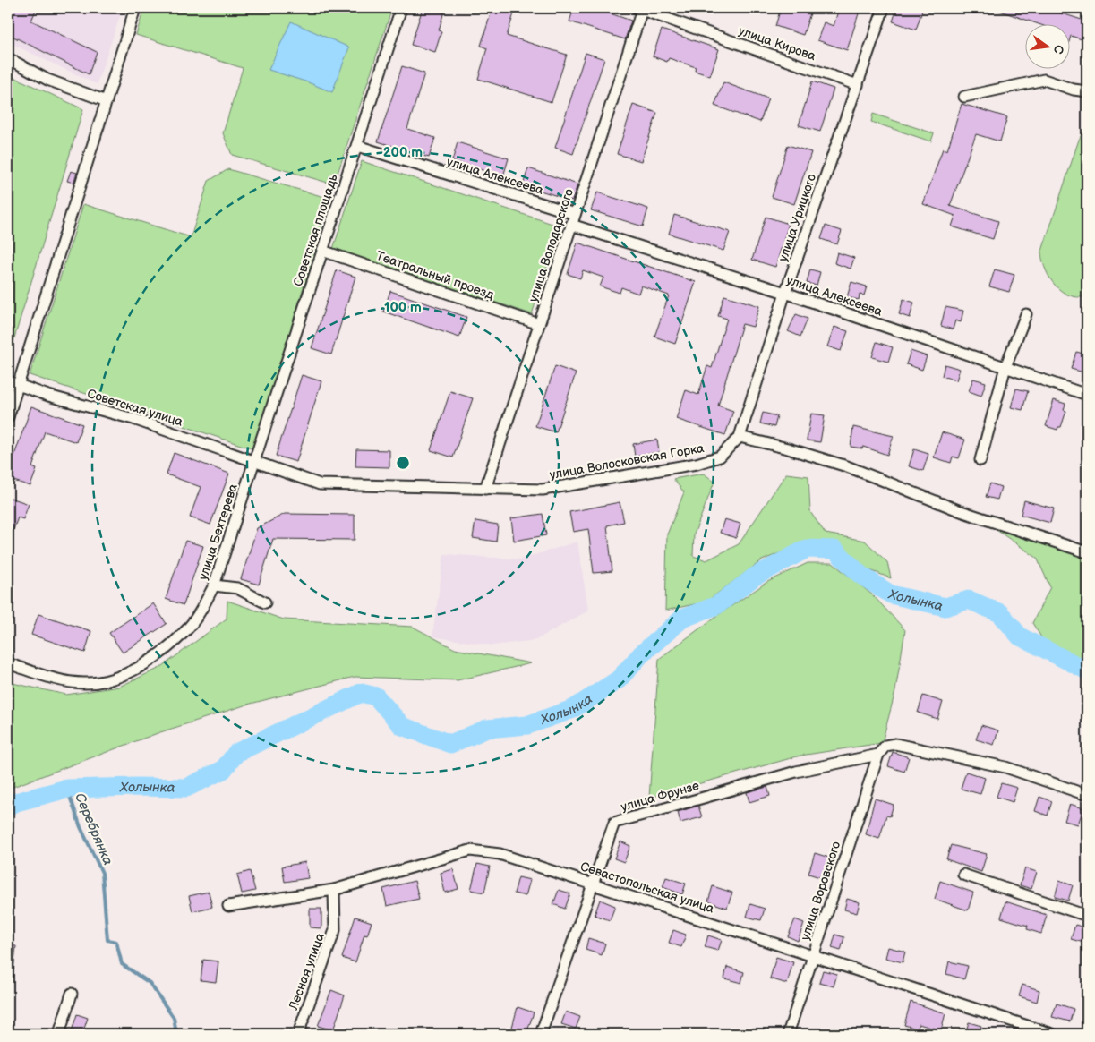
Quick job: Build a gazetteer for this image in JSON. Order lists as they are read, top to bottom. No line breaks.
{"streets":{"street":["улица Кирова","улица Алексеева","улица Урицкого","Советская площадь","улица Володарского","Театральный проезд","Советская улица","улица Волосковская Горка","улица Бехтерева","улица Фрунзе","Севастопольская улица","улица Воровского","Лесная улица"]},"crossings":[["улица Кирова","улица Урицкого"],["улица Кирова","улица Володарского"],["улица Алексеева","улица Урицкого"],["улица Алексеева","Советская площадь"],["улица Алексеева","улица Володарского"],["улица Урицкого","улица Волосковская Горка"],["Советская площадь","Театральный проезд"],["Советская площадь","Советская улица"],["Советская площадь","улица Волосковская Горка"],["Советская площадь","улица Бехтерева"],["улица Володарского","Театральный проезд"],["улица Володарского","улица Волосковская Горка"],["Советская улица","улица Волосковская Горка"],["Советская улица","улица Бехтерева"],["улица Волосковская Горка","улица Бехтерева"],["улица Фрунзе","Севастопольская улица"],["улица Фрунзе","улица Воровского"],["Севастопольская улица","улица Воровского"],["Севастопольская улица","Лесная улица"]],"water":["Холынка","Серебрянка"],"north":"right","rings":["200 m","100 m"]}
